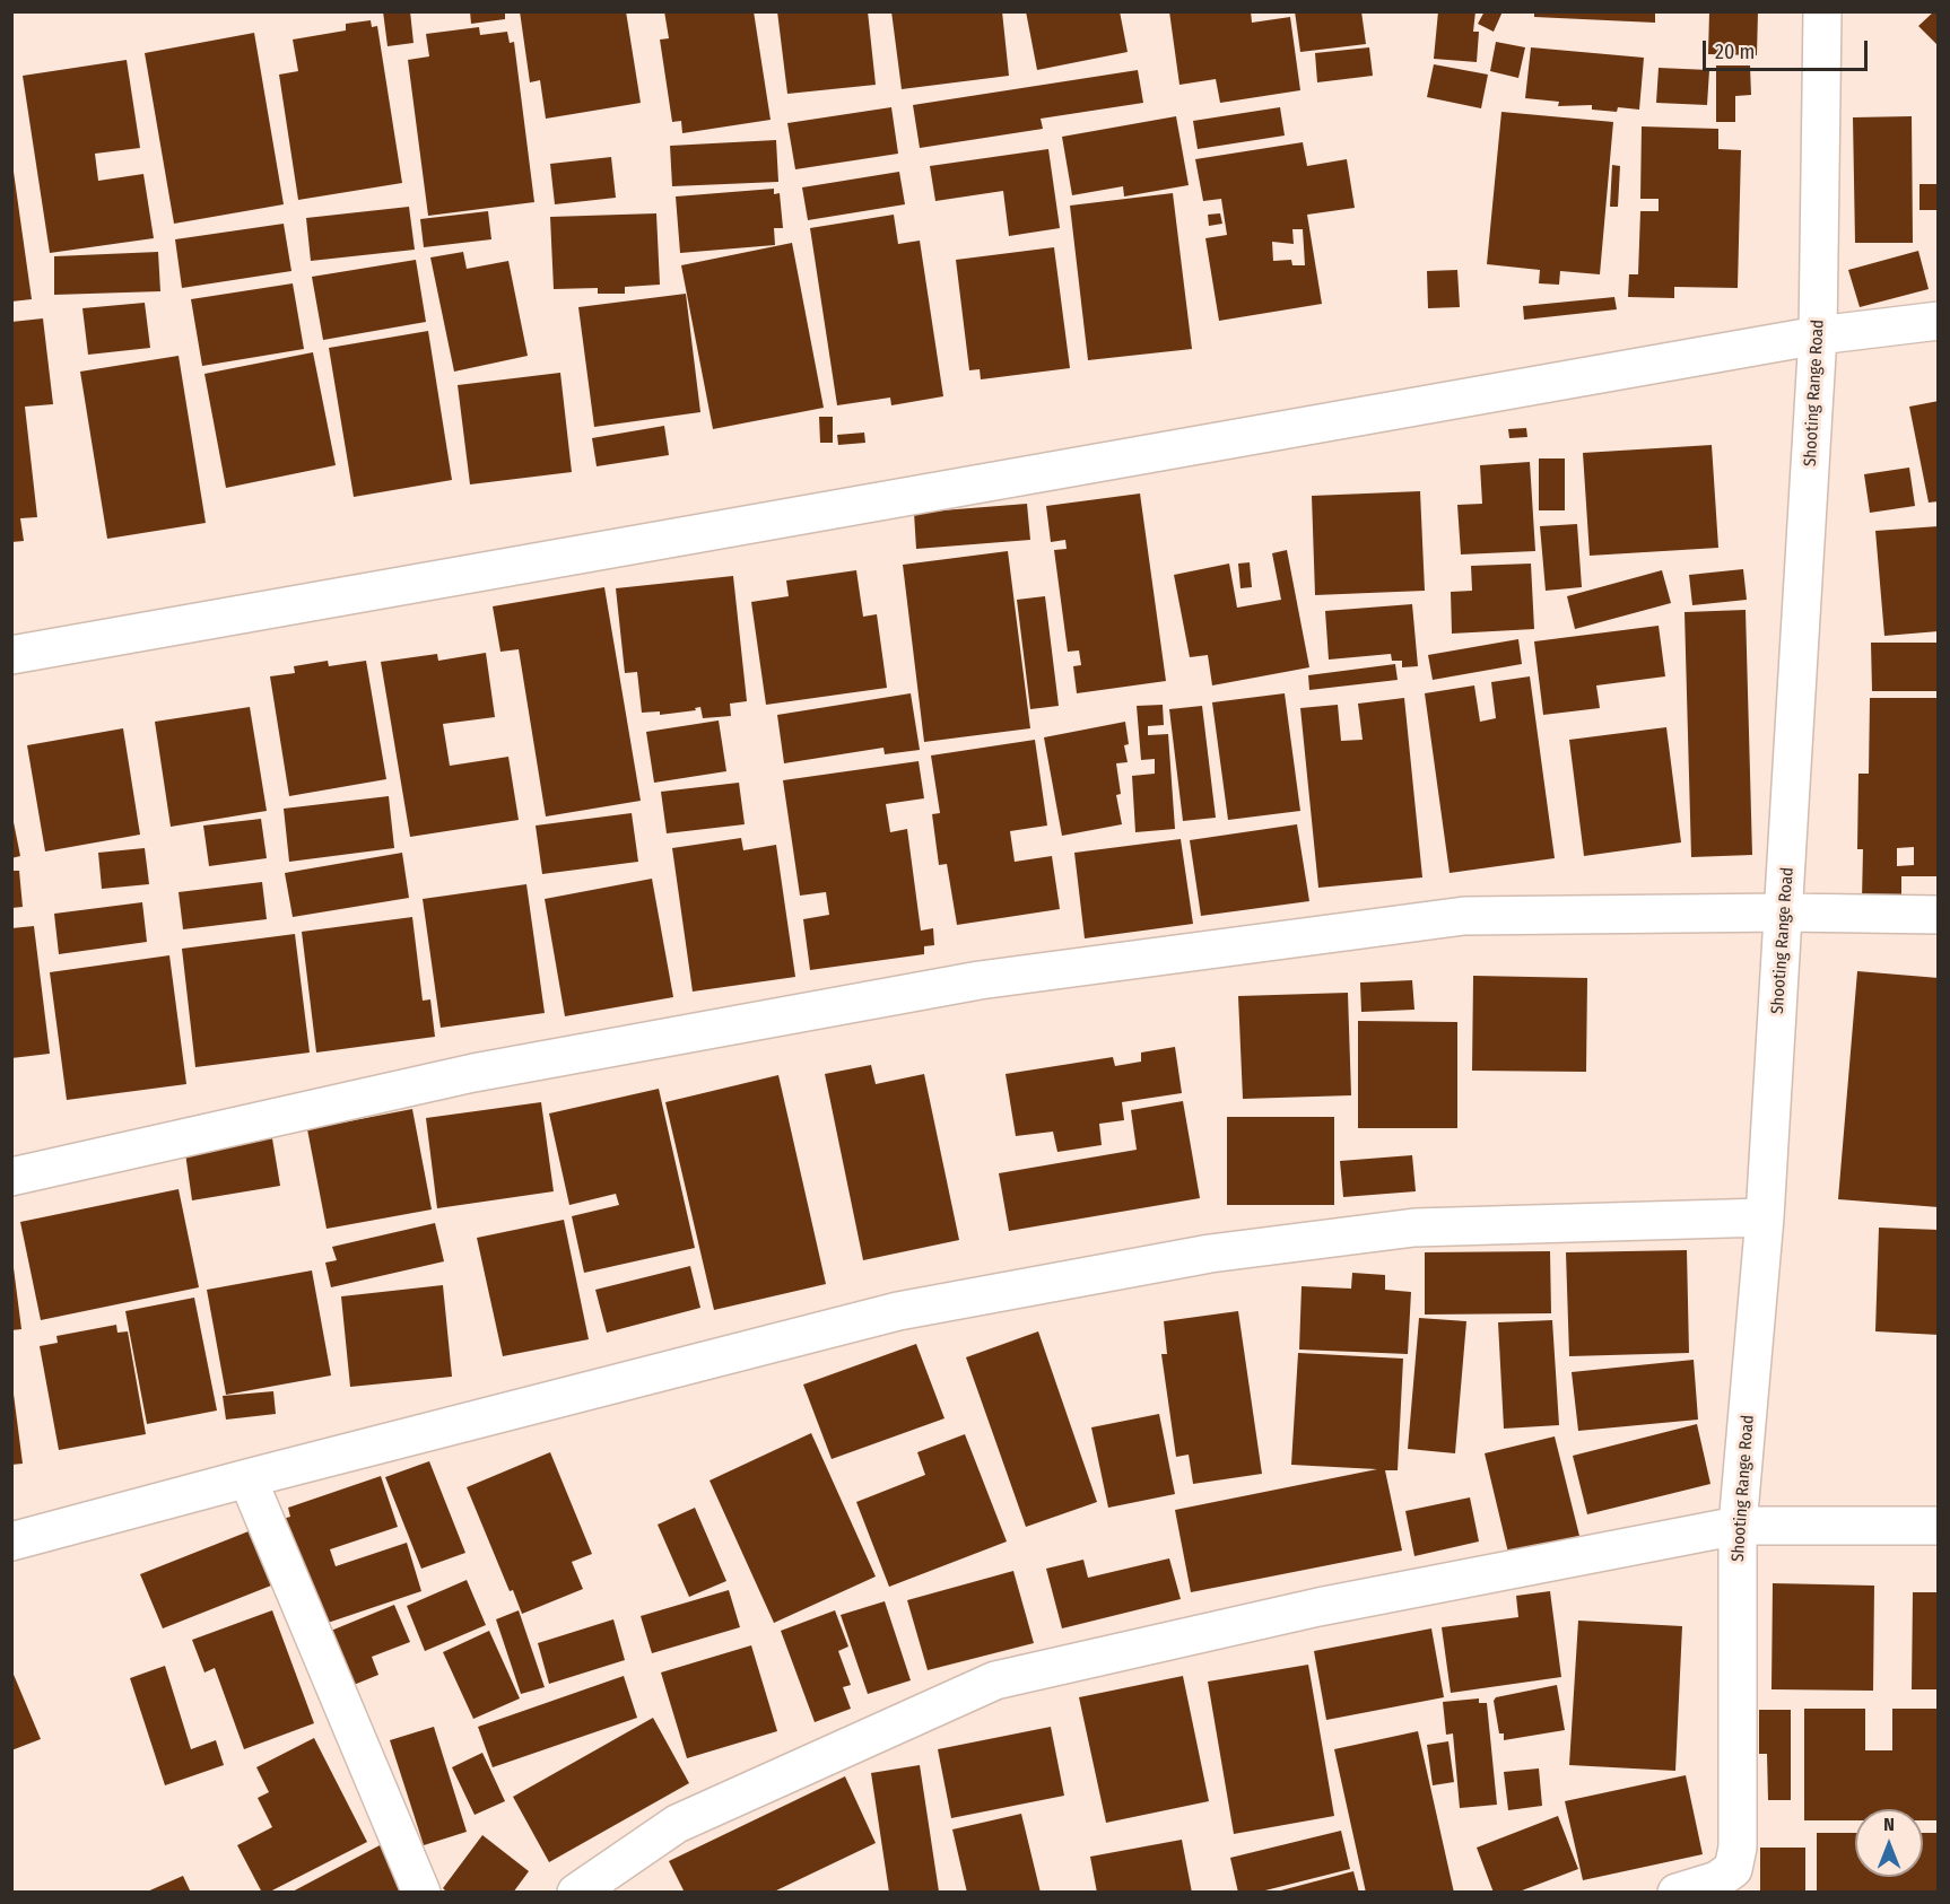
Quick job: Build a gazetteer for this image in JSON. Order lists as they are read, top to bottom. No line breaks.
{"streets":{"street":["Shooting Range Road"]},"scale_bar":"20 m","north":"top"}
